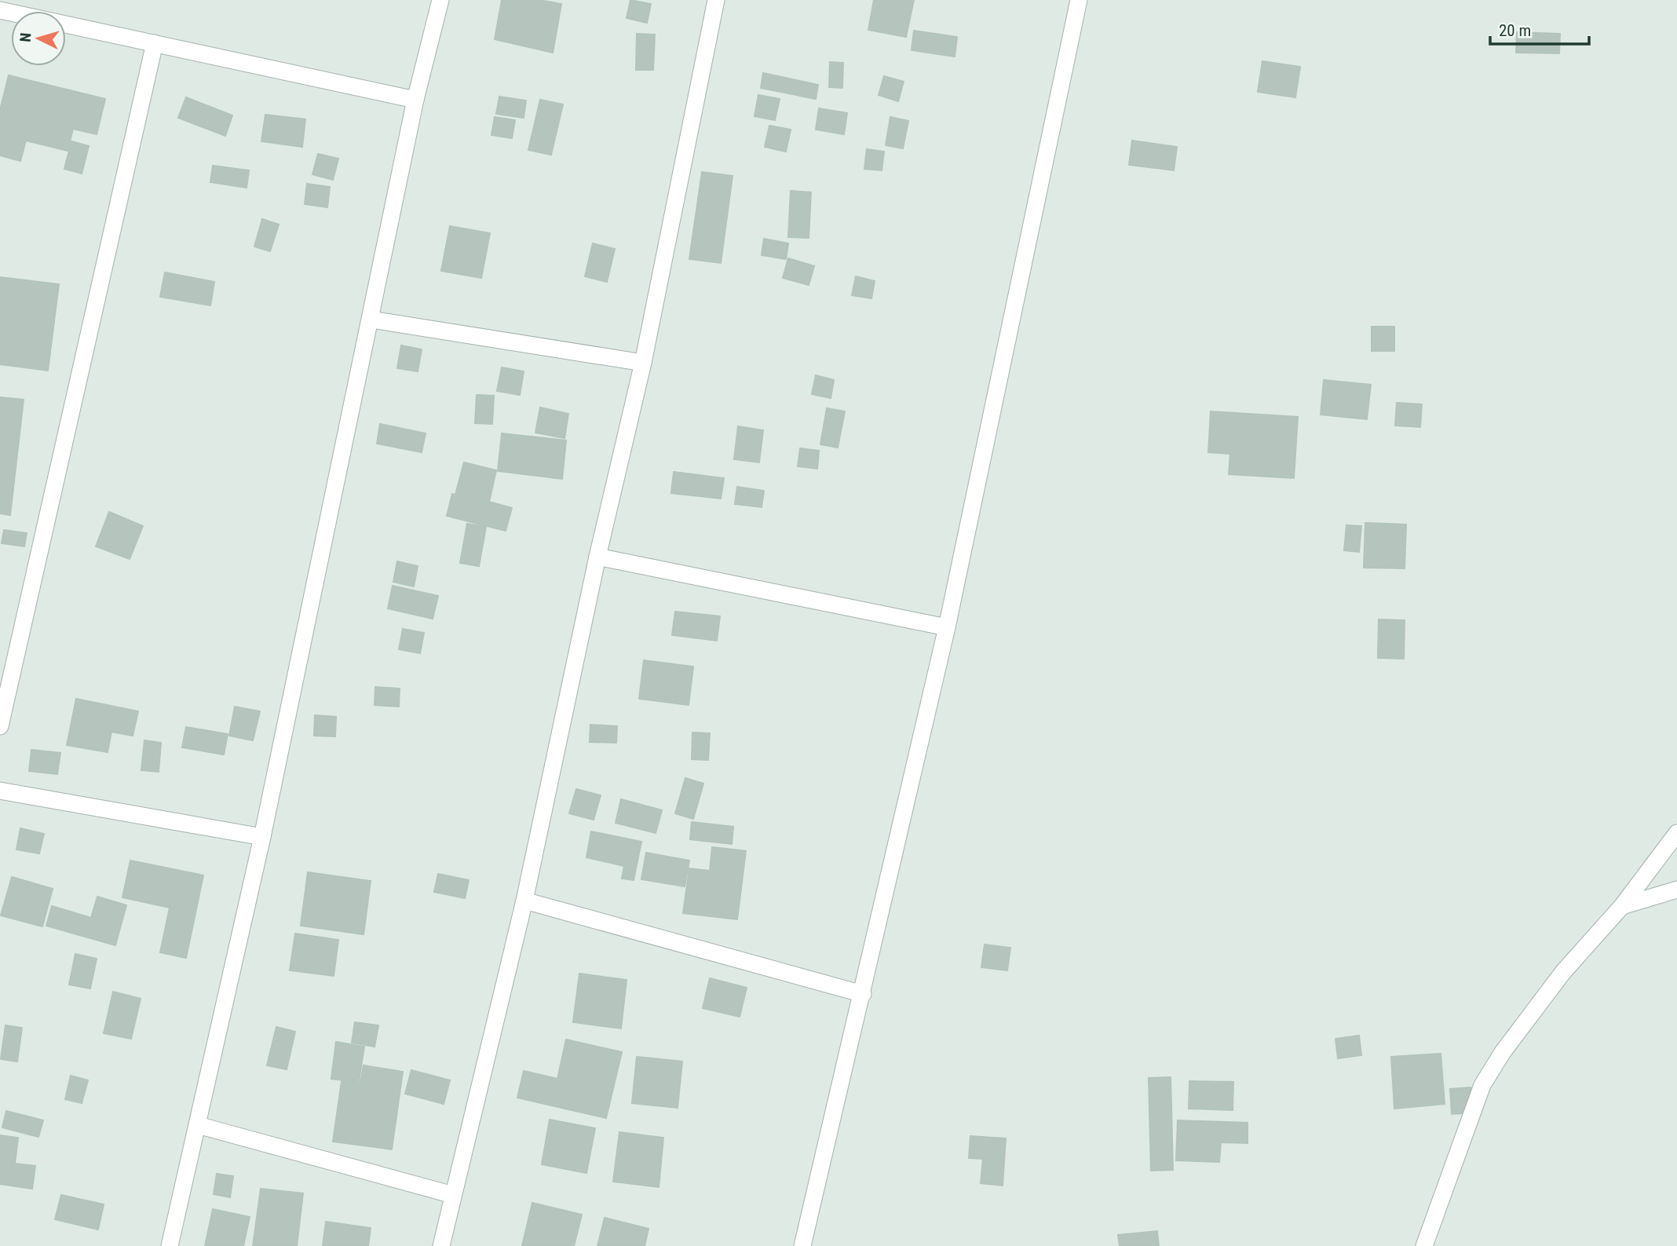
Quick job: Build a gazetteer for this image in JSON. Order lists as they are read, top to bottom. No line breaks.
{"scale_bar":"20 m","north":"left"}
